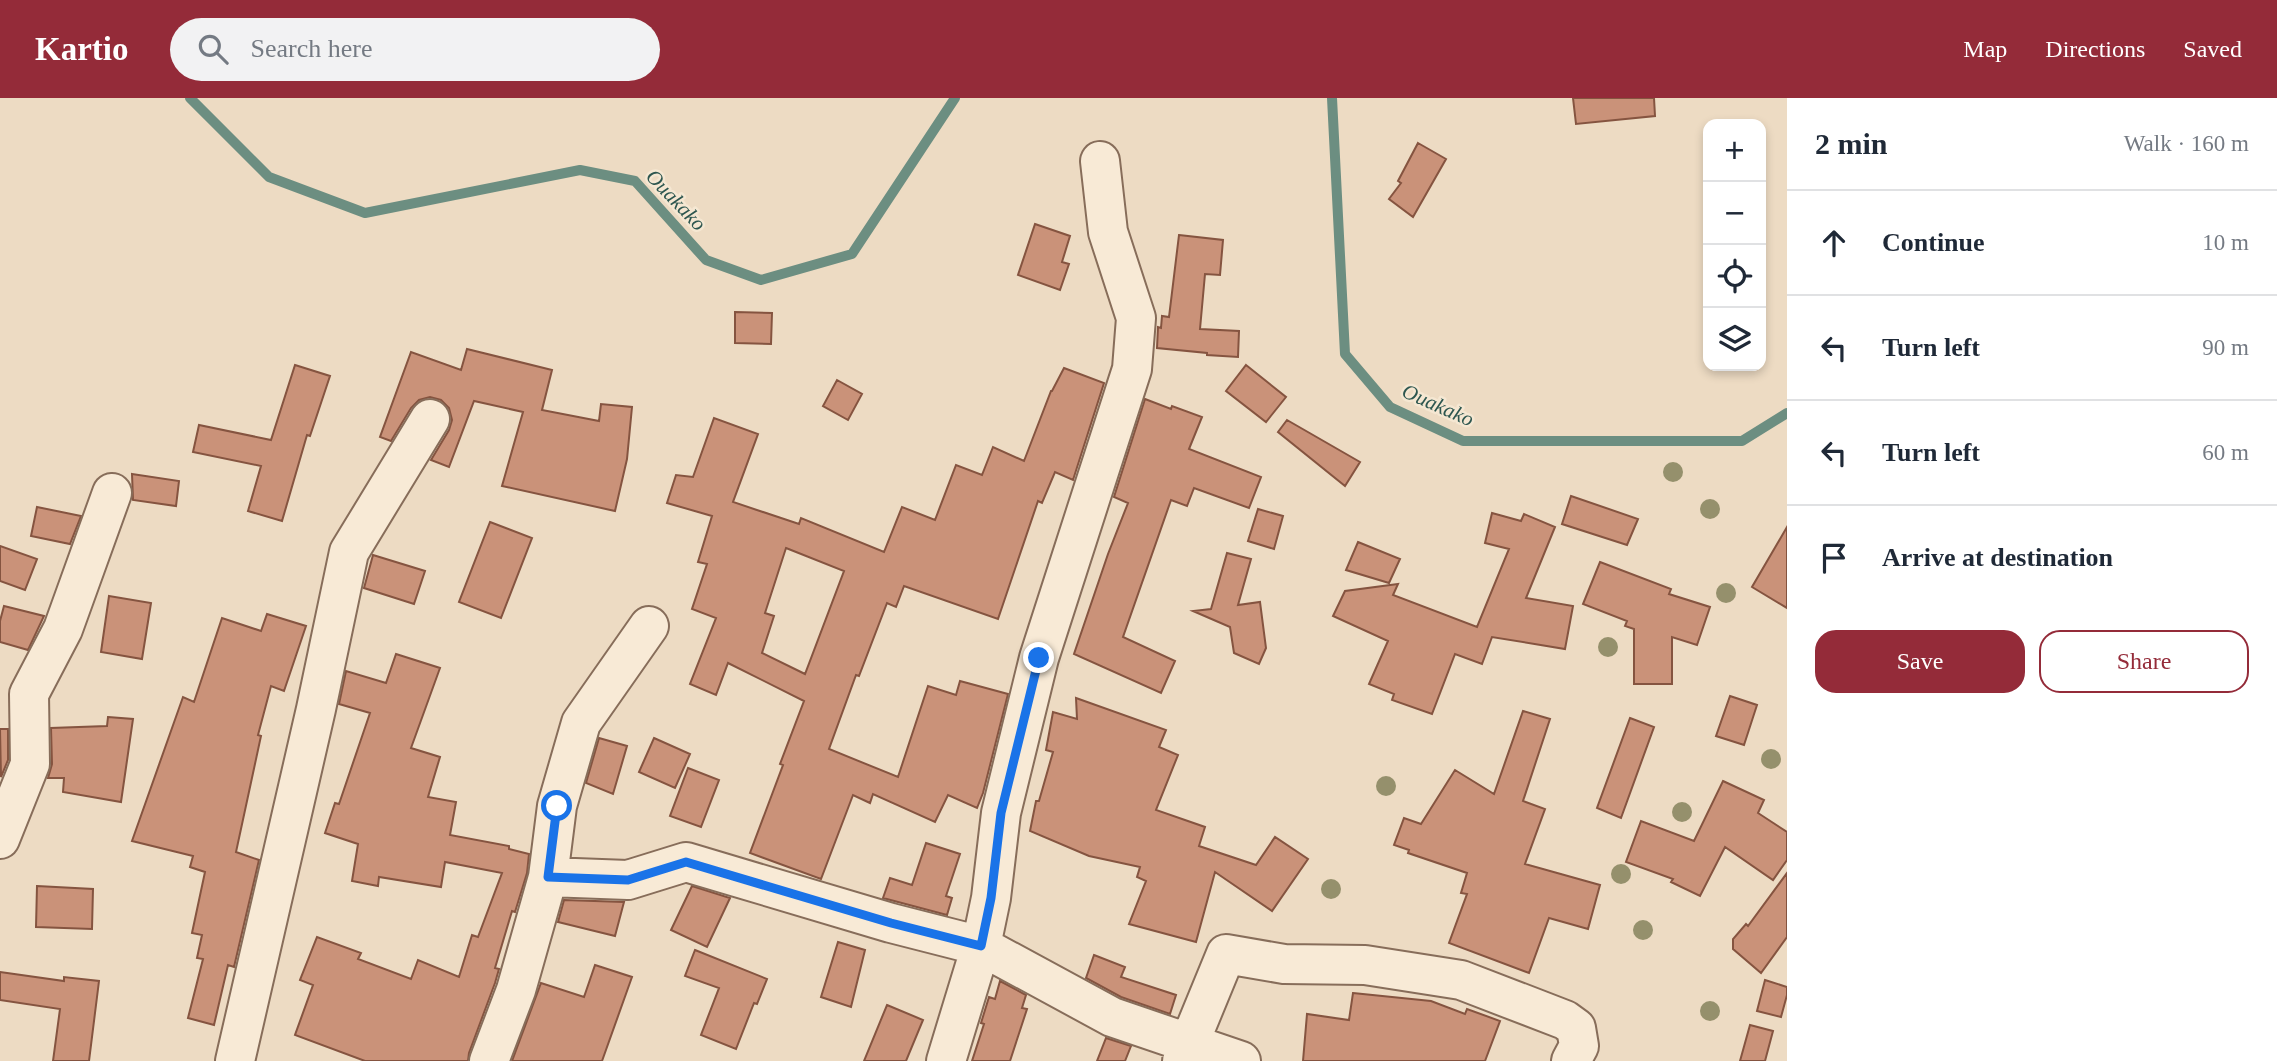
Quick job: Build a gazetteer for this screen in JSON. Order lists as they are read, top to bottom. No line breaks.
{"water":["Ouakako"],"page":{"header":"Kartio","search":"Search here","nav":["Map","Directions","Saved"],"heading":["2 min","Walk · 160 m"],"map_buttons":["+","−"],"list":[["Continue","10 m"],["Turn left","90 m"],["Turn left","60 m"],"Arrive at destination"],"buttons":["Save","Share"]}}
